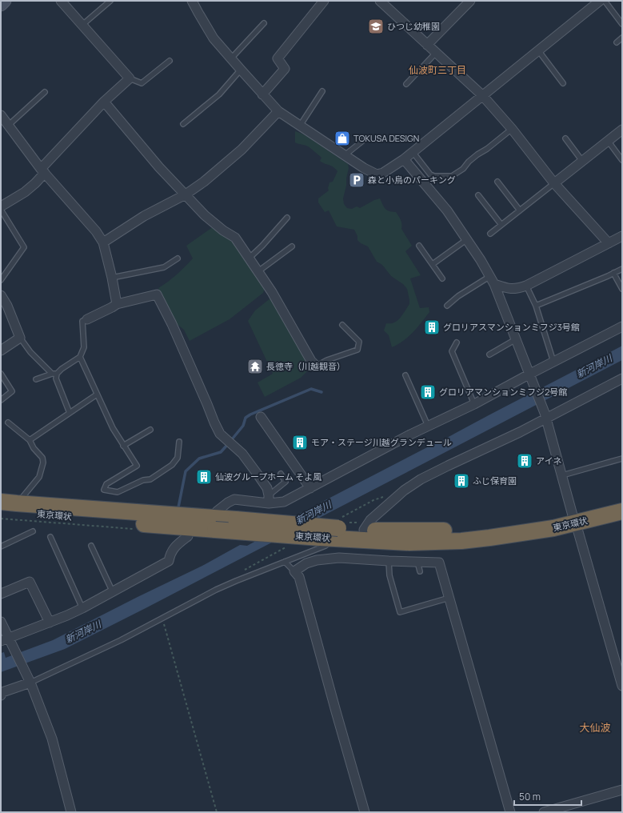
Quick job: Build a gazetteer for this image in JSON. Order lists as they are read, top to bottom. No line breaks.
{"streets":{"highway":["東京環状"]},"districts":["仙波町三丁目","大仙波"],"water":["新河岸川"],"places":{"school or university":["ひつじ幼稚園"],"shop":["TOKUSA DESIGN"],"parking":["森と小鳥のパーキング"],"building":["グロリアスマンションミフジ3号館","グロリアマンションミフジ2号館","モア・ステージ川越グランデュール","アイネ","仙波グループホーム そよ風","ふじ保育園"],"temple":["長徳寺（川越観音）"]},"scale_bar":"50 m"}
